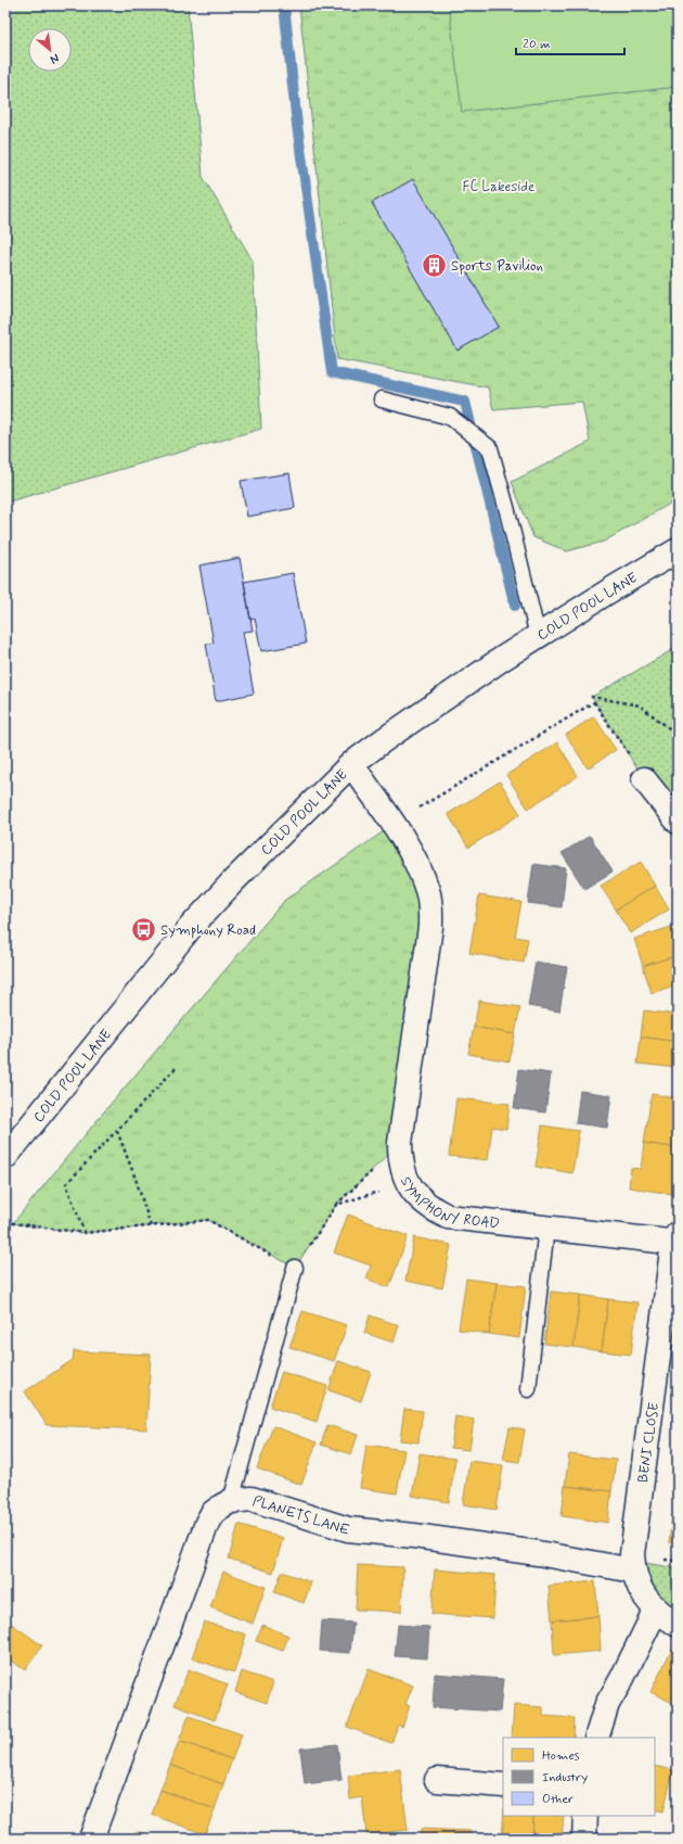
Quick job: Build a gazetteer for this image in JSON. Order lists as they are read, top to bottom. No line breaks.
{"streets":{"street":["COLD POOL LANE","SYMPHONY ROAD","BENI CLOSE","PLANETS LANE"]},"crossings":[["COLD POOL LANE","SYMPHONY ROAD"],["SYMPHONY ROAD","BENI CLOSE"],["BENI CLOSE","PLANETS LANE"]],"parks":["FC Lakeside"],"places":{"building":["Sports Pavilion"],"bus stop":["Symphony Road"]},"legend":["Homes","Industry","Other"],"scale_bar":"20 m","north":"bottom right"}
